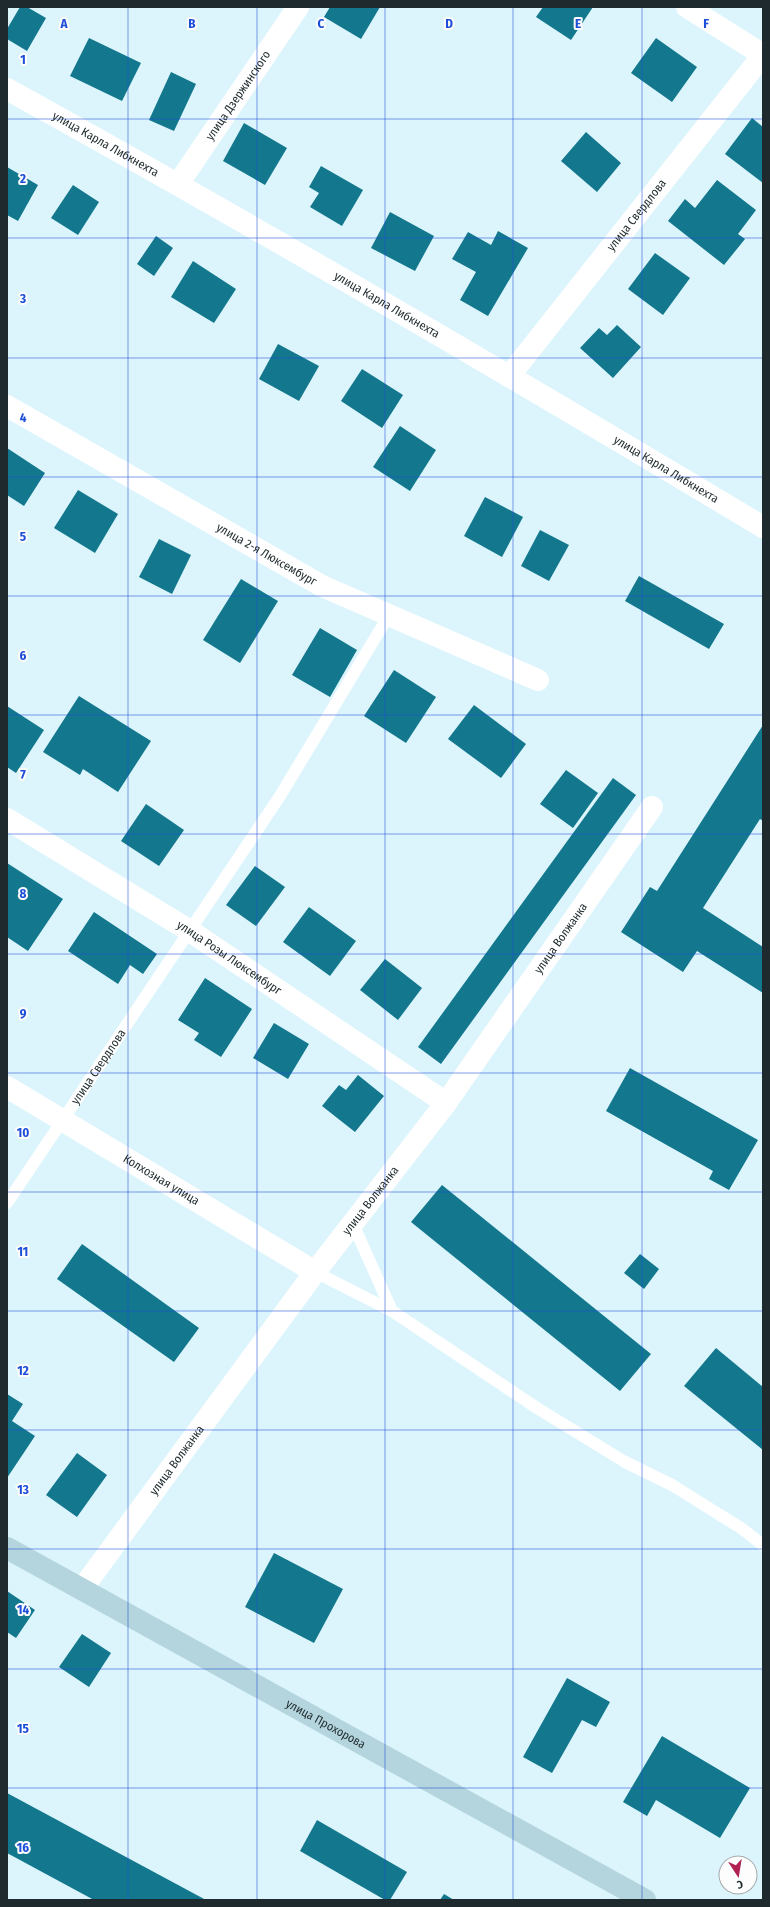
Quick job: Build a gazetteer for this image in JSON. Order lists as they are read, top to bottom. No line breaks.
{"streets":{"main road":["улица Прохорова"],"street":["улица Дзержинского","улица Карла Либкнехта","улица Свердлова","улица 2-я Люксембург","улица Волжанка","улица Розы Люксембург","Колхозная улица"]},"crossings":[["улица Дзержинского","улица Карла Либкнехта"],["улица Карла Либкнехта","улица Свердлова"],["улица Свердлова","улица 2-я Люксембург"],["улица Свердлова","улица Розы Люксембург"],["улица Свердлова","Колхозная улица"],["улица Волжанка","улица Розы Люксембург"],["улица Волжанка","Колхозная улица"],["улица Волжанка","улица Прохорова"]],"north":"bottom","grid":{"columns":["A","B","C","D","E","F"],"rows":["1","2","3","4","5","6","7","8","9","10","11","12","13","14","15","16"]}}
